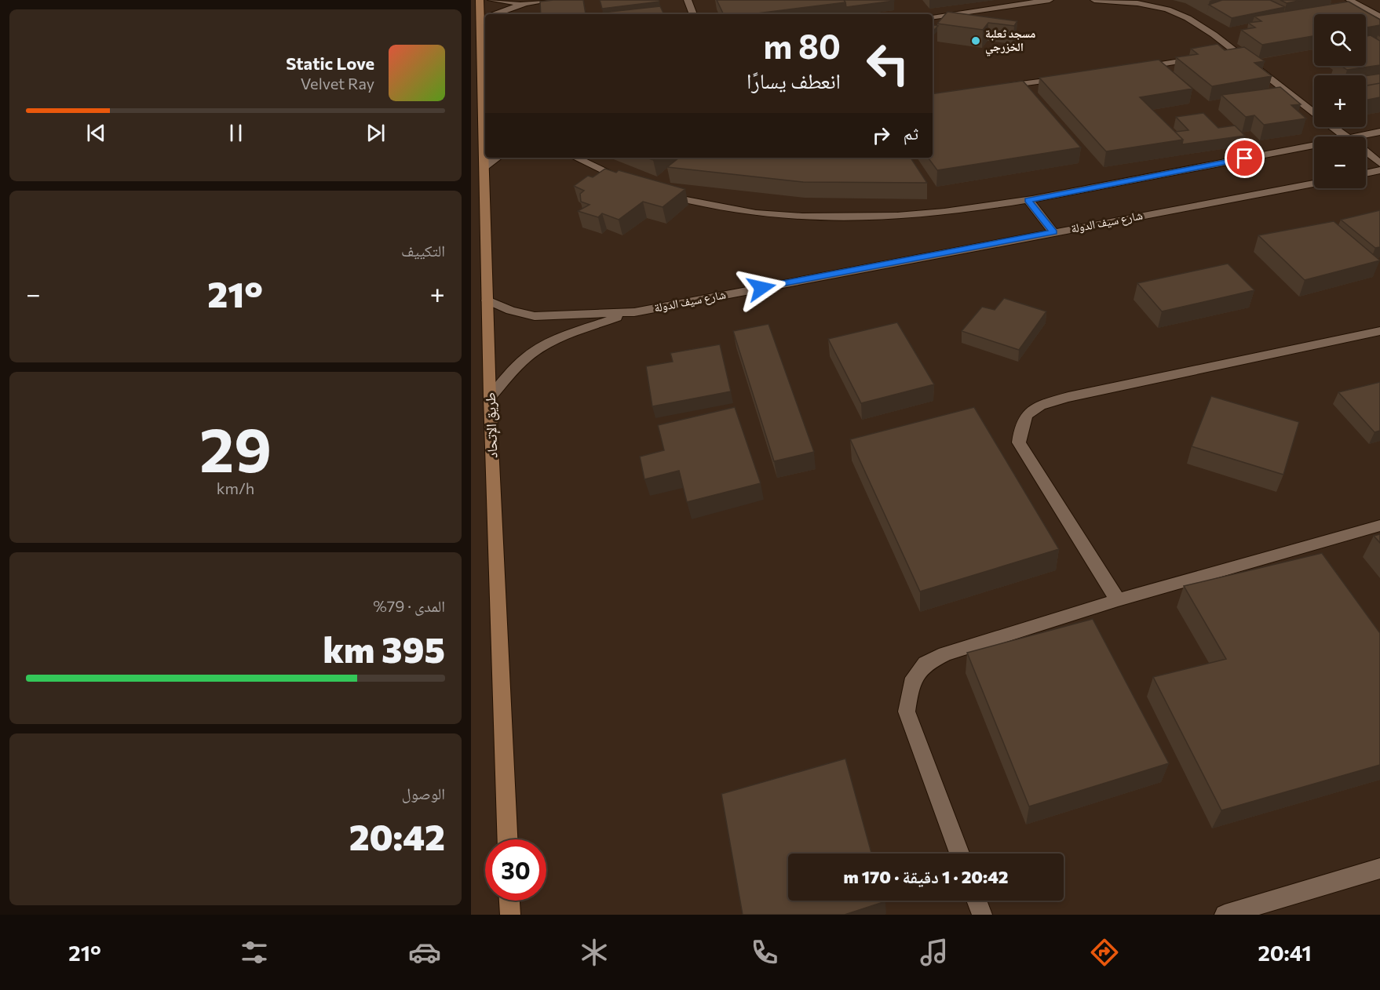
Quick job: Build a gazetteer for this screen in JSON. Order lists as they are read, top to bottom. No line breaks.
{"streets":{"street":["شارع سيف الدولة","طريق اﻹتحاد"]},"crossings":[["شارع سيف الدولة","طريق اﻹتحاد"]],"places":["مسجد ثعلبة الخزرجي"],"page":{"map_buttons":["+","−"],"turn":["80 m","انعطف يسارًا"],"song":["Static Love","Velvet Ray"],"then":"ثم","tile":["التكييف",["29","km/h"],["المدى · 79%","395 km"],["الوصول","20:42"]],"heat":["−","21°","+"],"limit":"30","trip":"20:42 · 1 دقيقة · 170 m","tabs":["20:41","21°"]}}
